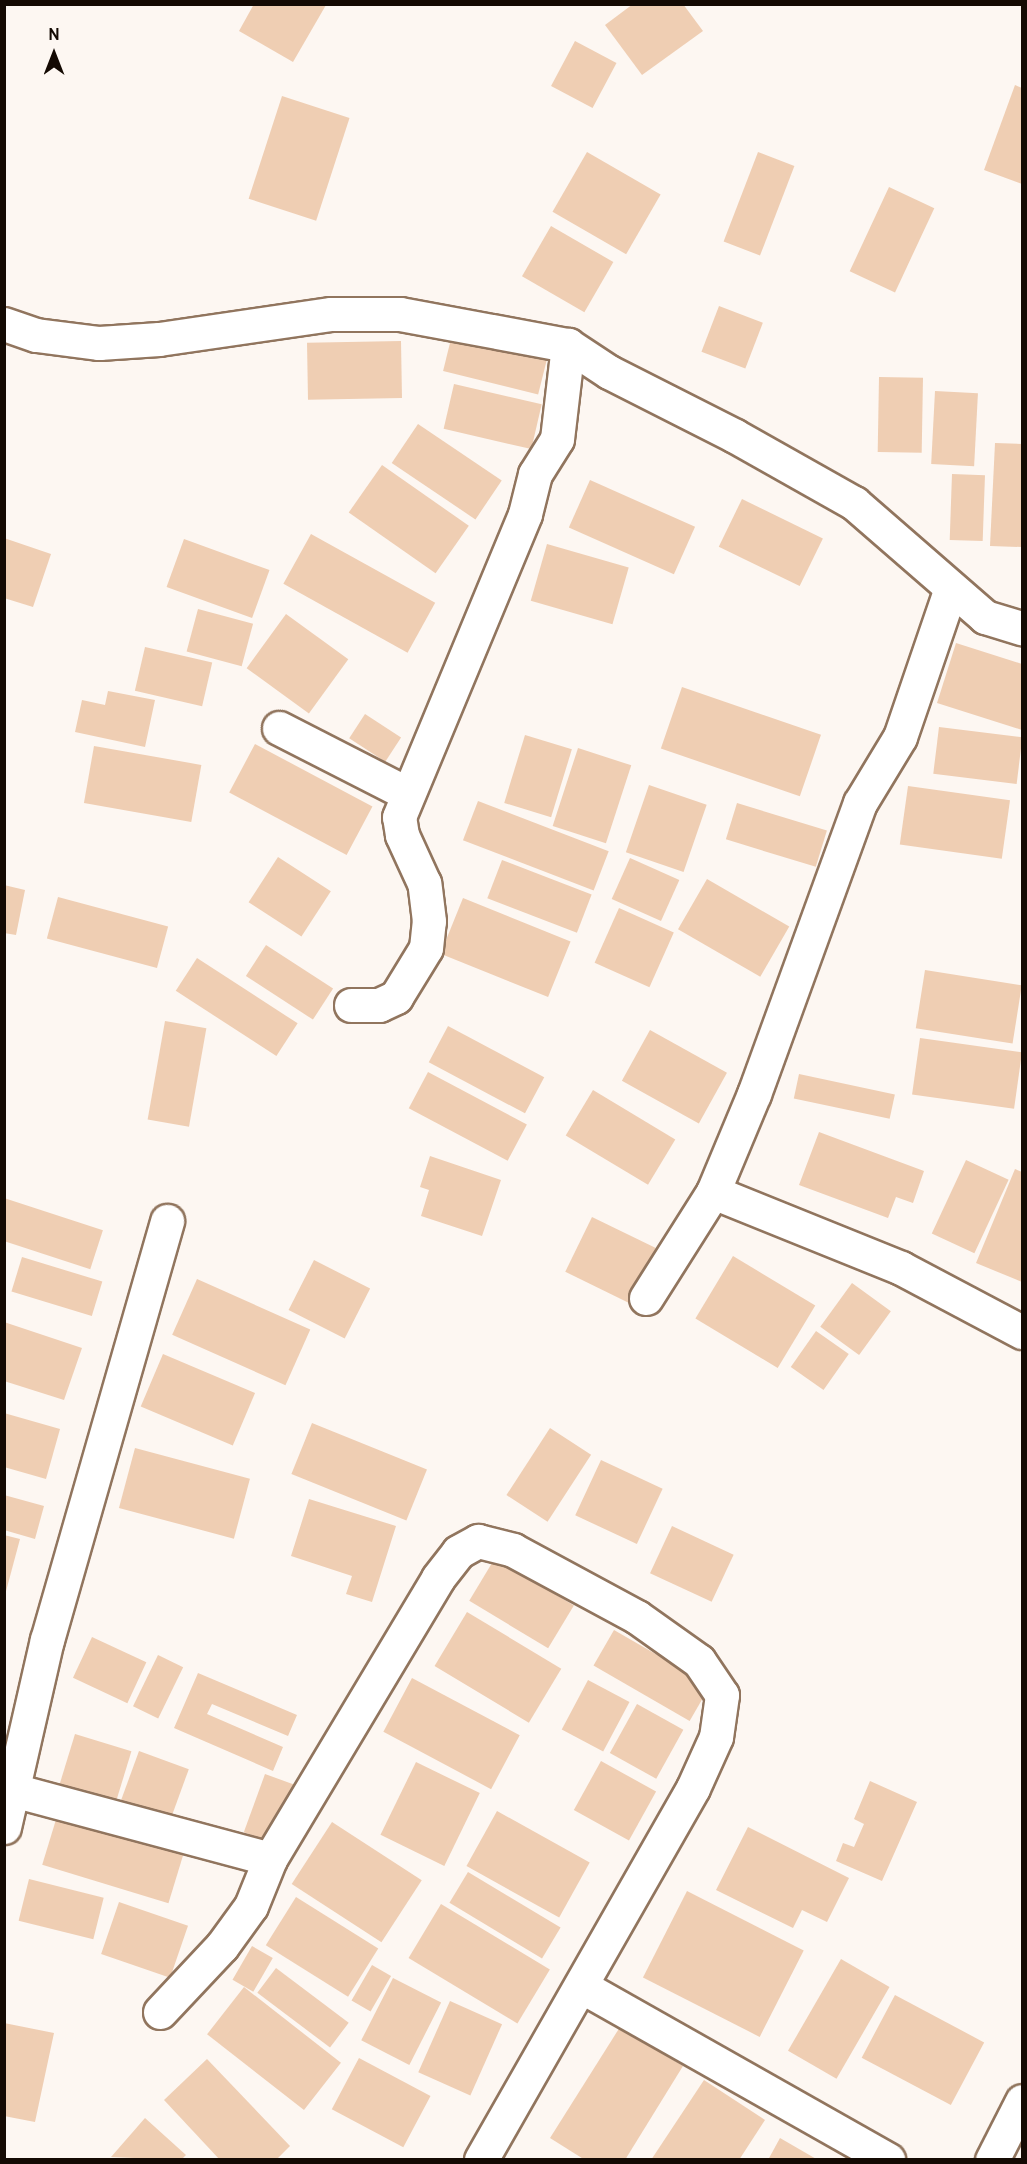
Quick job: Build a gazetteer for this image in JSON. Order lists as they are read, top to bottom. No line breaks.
{"north":"top"}
